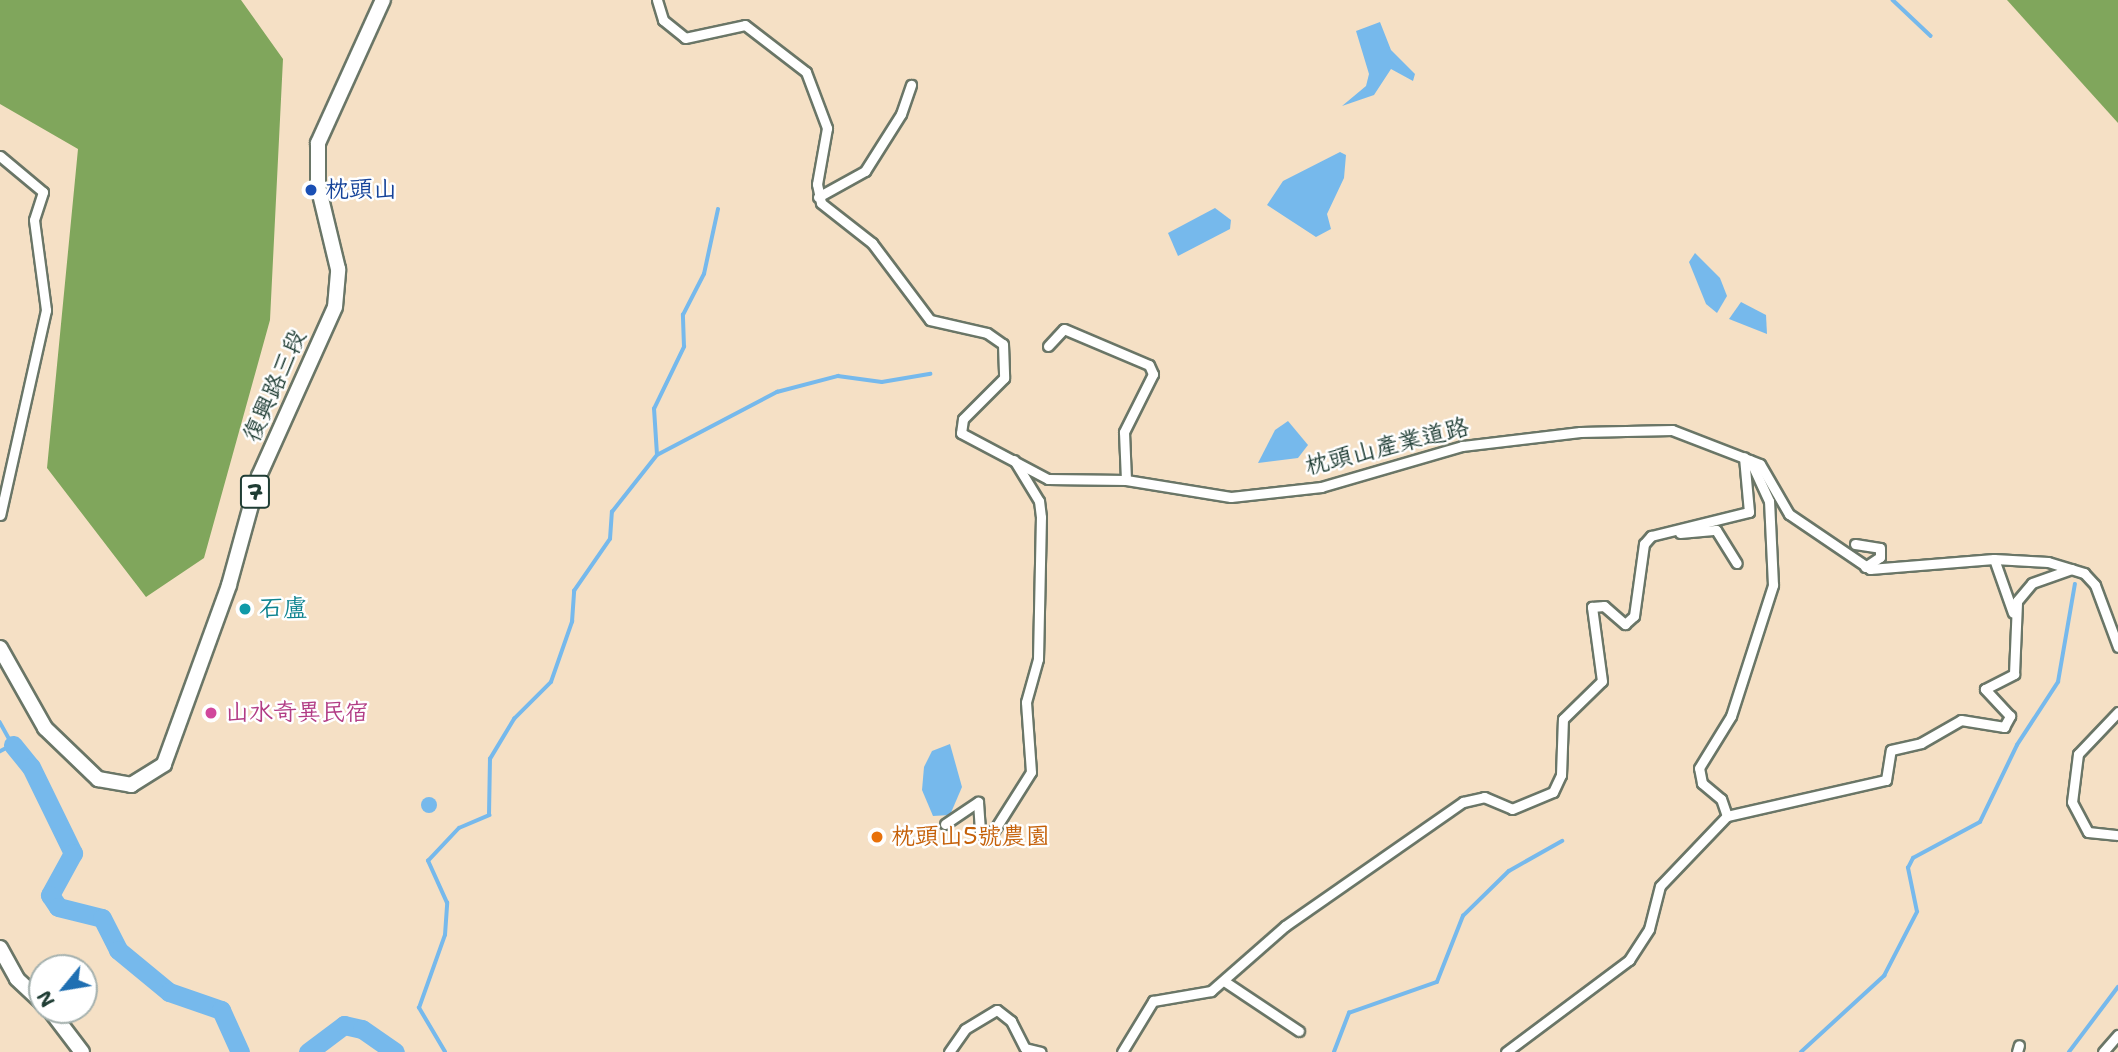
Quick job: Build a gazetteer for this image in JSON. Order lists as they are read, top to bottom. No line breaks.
{"streets":{"main road":["復興路三段","7"],"street":["枕頭山產業道路"]},"places":["枕頭山","石盧","山水奇異民宿","枕頭山5號農園"],"north":"bottom left"}
